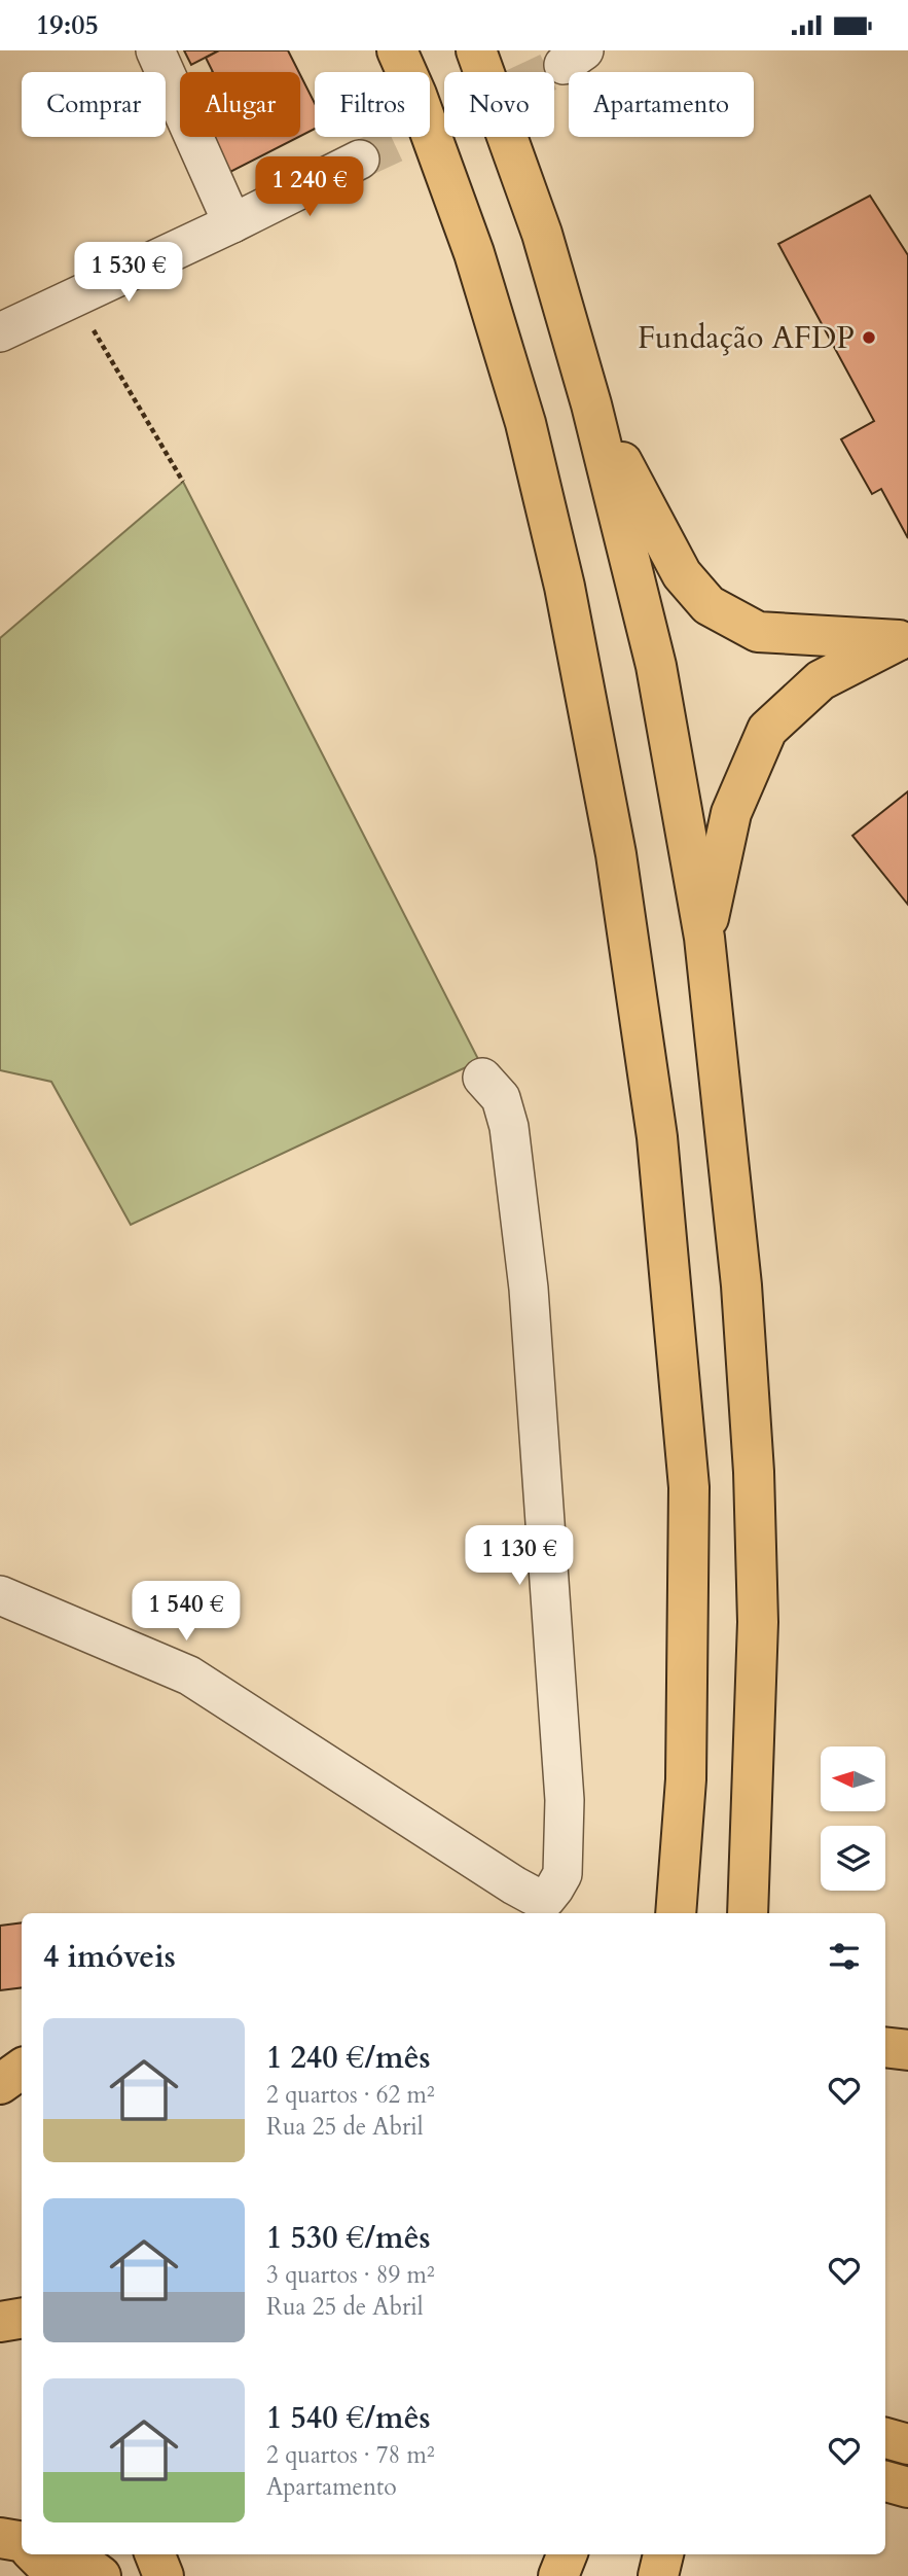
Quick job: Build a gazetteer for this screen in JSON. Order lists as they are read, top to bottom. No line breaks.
{"places":["Fundação AFDP"],"north":"left","page":{"status":"19:05","chip":["Comprar","Alugar","Filtros","Novo","Apartamento"],"price":["1 240 €","1 530 €","1 130 €","1 540 €"],"heading":"4 imóveis","list":[{"name":"1 240 €/mês","note":"2 quartos · 62 m² · Rua 25 de Abril"},{"name":"1 530 €/mês","note":"3 quartos · 89 m² · Rua 25 de Abril"},{"name":"1 540 €/mês","note":"2 quartos · 78 m² · Apartamento"}]}}
